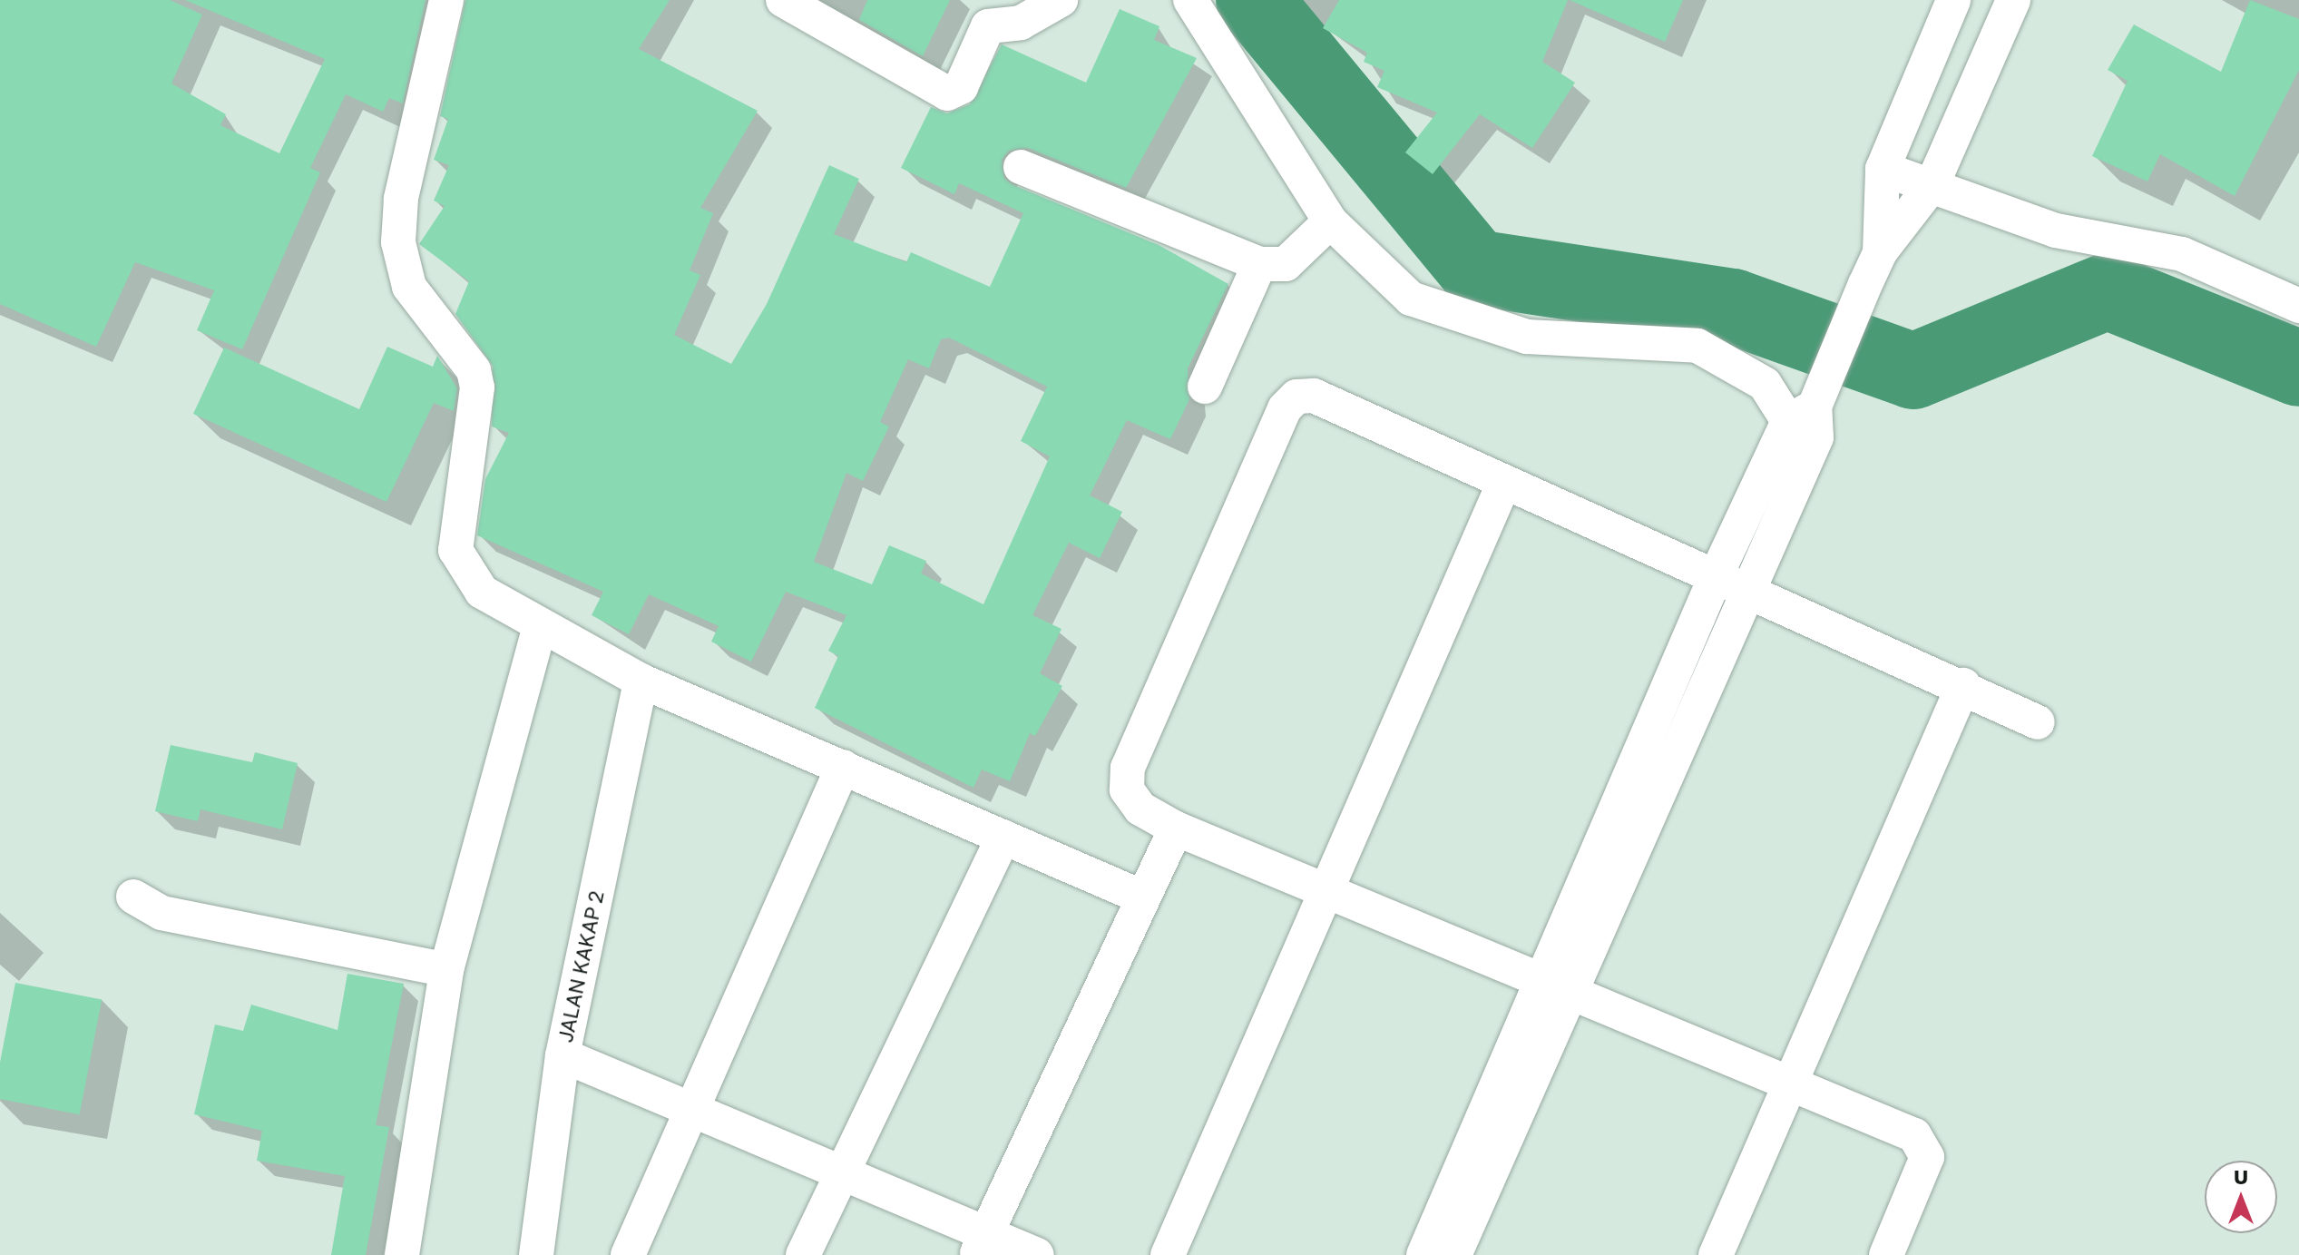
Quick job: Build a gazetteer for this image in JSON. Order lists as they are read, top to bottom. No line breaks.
{"streets":{"street":["JALAN KAKAP 2"]},"north":"top"}
